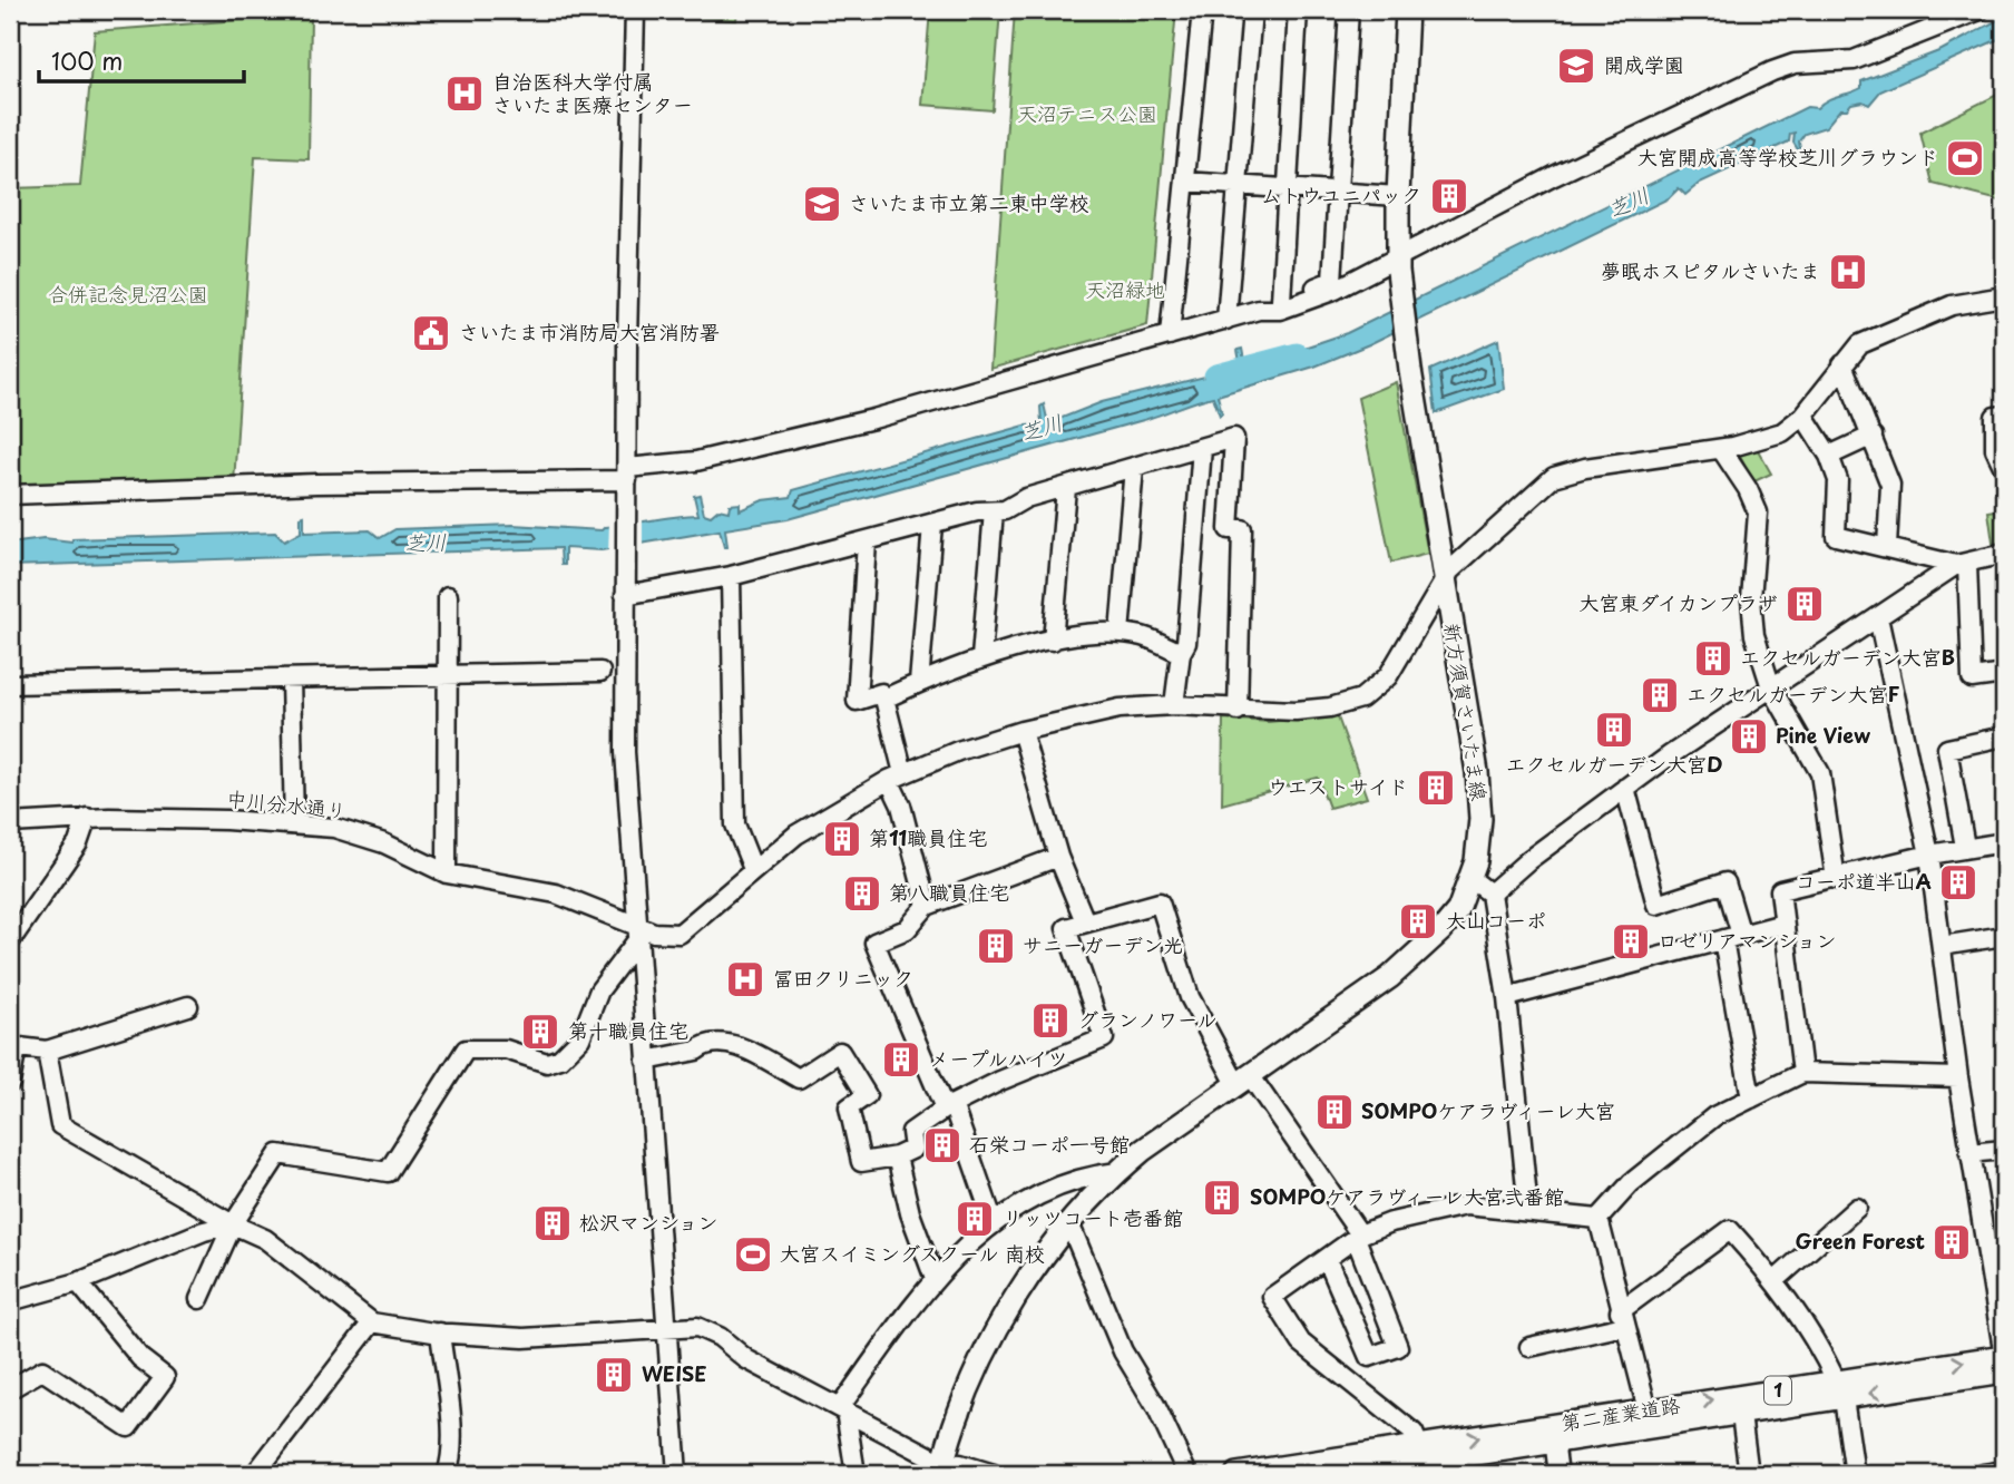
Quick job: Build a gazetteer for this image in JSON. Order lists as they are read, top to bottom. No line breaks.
{"streets":{"main road":["新方須賀さいたま線","1","第二産業道路"],"street":["中川分水通り"]},"water":["芝川"],"parks":["天沼テニス公園","天沼緑地","合併記念見沼公園"],"places":{"school or university":["開成学園","さいたま市立第二東中学校"],"hospital":["自治医科大学付属 さいたま医療センター","夢眠ホスピタルさいたま","冨田クリニック"],"sports":["大宮開成高等学校芝川グラウンド","大宮スイミングスクール 南校"],"building":["ムトウユニパック","大宮東ダイカンプラザ","エクセルガーデン大宮B","エクセルガーデン大宮F","エクセルガーデン大宮D","Pine View","ウエストサイド","第11職員住宅","コーポ道半山A","第八職員住宅","大山コーポ","ロゼリアマンション","サニーガーデン光","グランノワール","第十職員住宅","メープルハイツ","SOMPOケアラヴィーレ大宮","石栄コーポ一号館","SOMPOケアラヴィーレ大宮弐番館","リッツコート壱番館","松沢マンション","Green Forest","WEISE"],"public building":["さいたま市消防局大宮消防署"]},"scale_bar":"100 m"}
